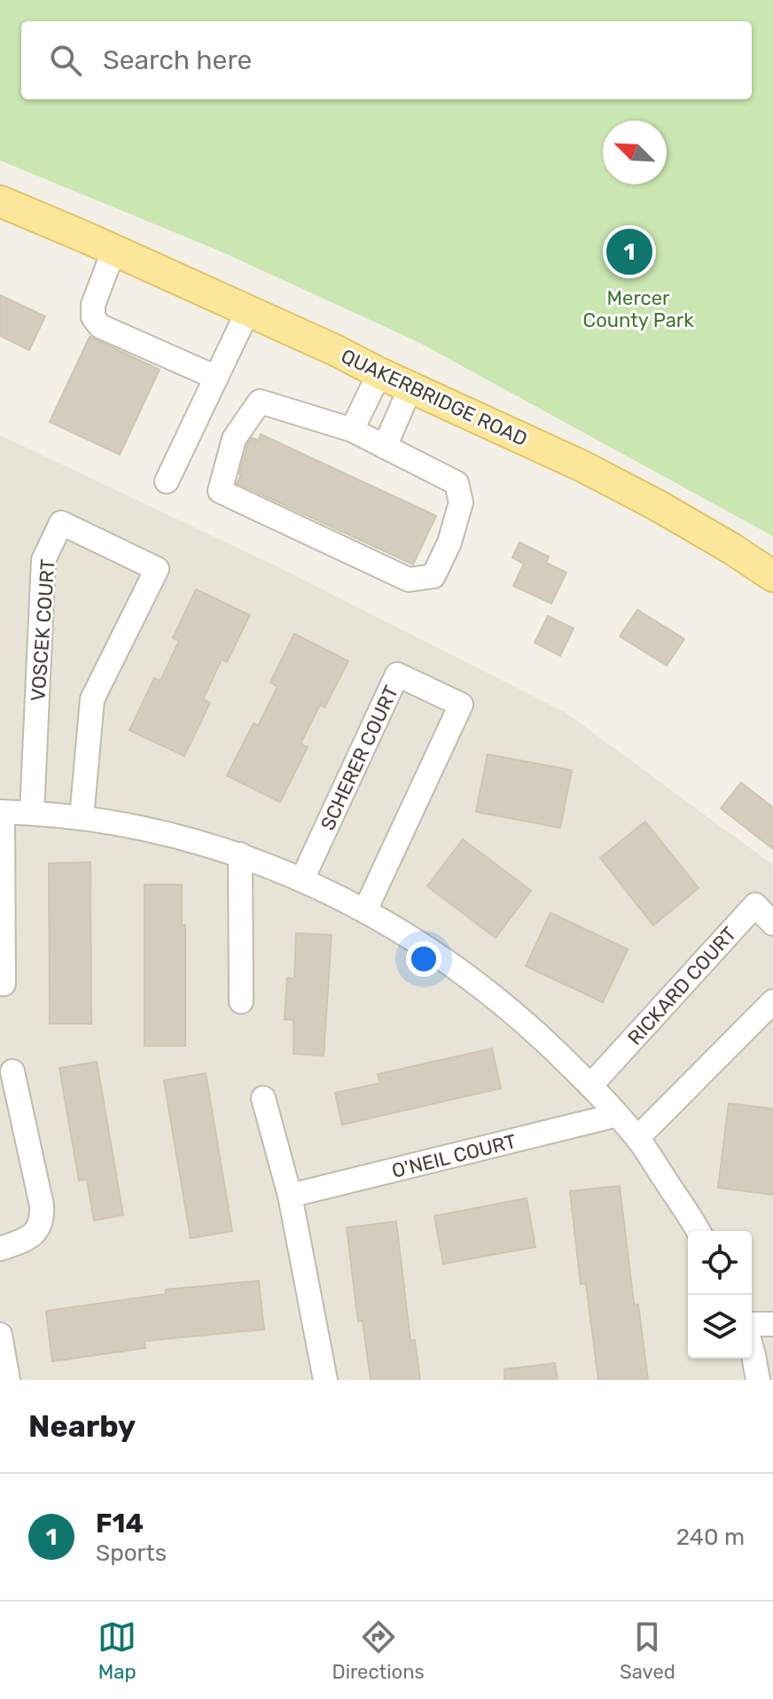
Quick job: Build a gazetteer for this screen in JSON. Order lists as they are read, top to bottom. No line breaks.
{"streets":{"main road":["QUAKERBRIDGE ROAD"],"street":["VOSCEK COURT","SCHERER COURT","RICKARD COURT","O'NEIL COURT"]},"parks":["Mercer County Park"],"north":"top left","page":{"search":"Search here","pins":"1","heading":"Nearby","list":[{"mark":"1","name":"F14","note":"Sports","value":"240 m"}],"nav":["Map","Directions","Saved"]}}
